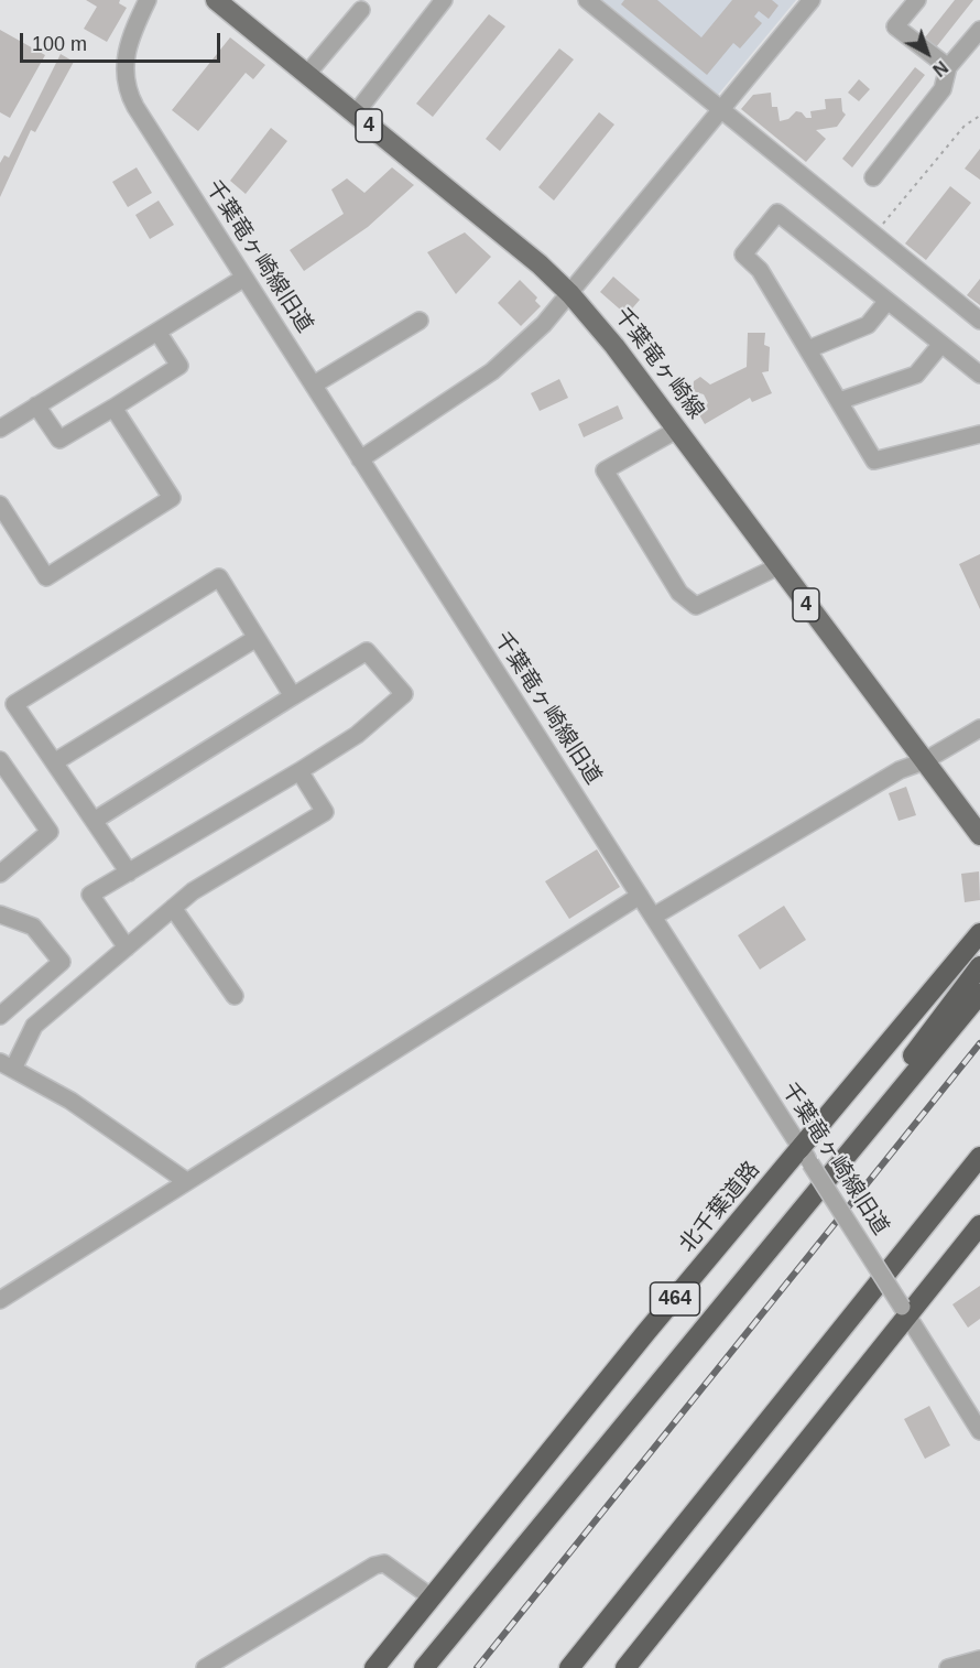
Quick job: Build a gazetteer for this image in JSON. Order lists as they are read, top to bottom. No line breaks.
{"streets":{"highway":["北千葉道路","464"],"main road":["4","千葉竜ヶ崎線"],"street":["千葉竜ヶ崎線旧道"]},"crossings":[["千葉竜ヶ崎線旧道","北千葉道路"]],"scale_bar":"100 m","north":"bottom right"}
